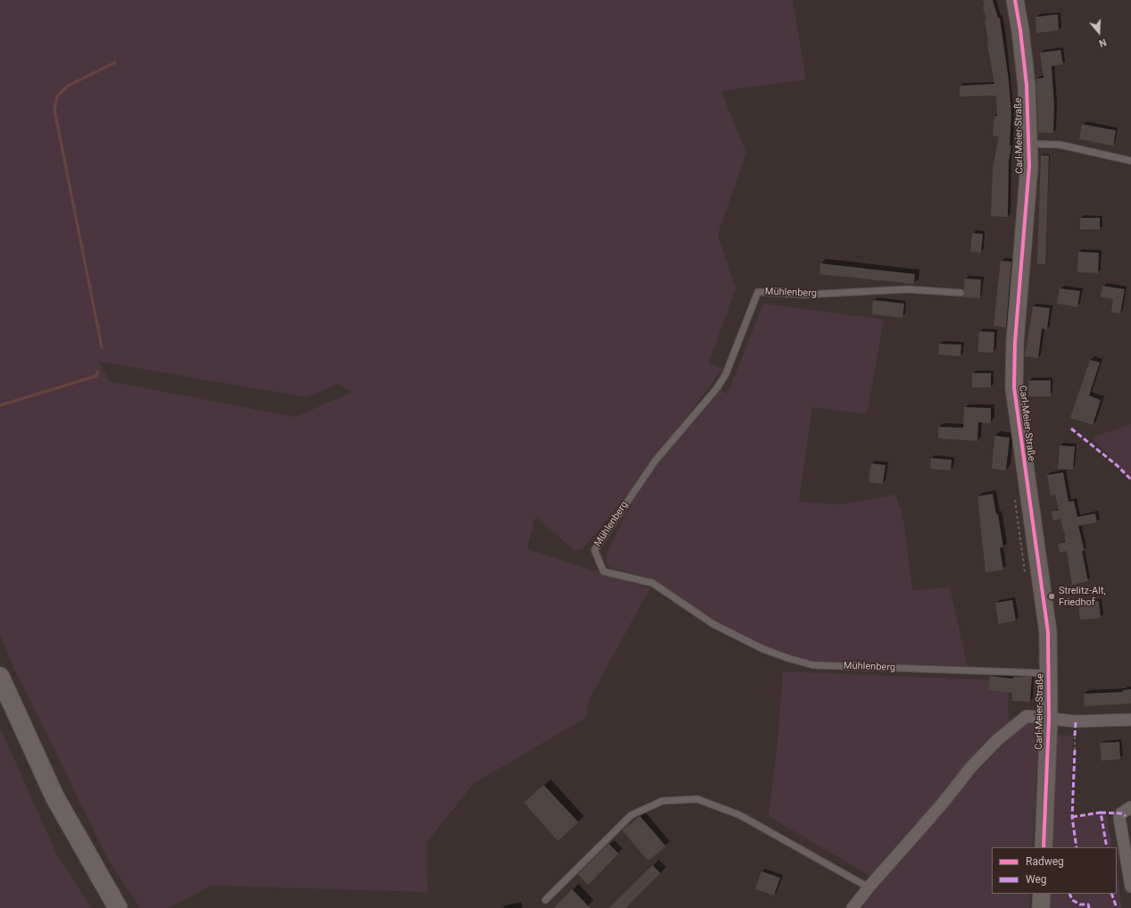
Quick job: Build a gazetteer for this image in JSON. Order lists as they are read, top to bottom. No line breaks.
{"streets":{"street":["Carl-Meier-Straße"],"lane":["Mühlenberg"]},"crossings":[["Carl-Meier-Straße","Mühlenberg"]],"places":["Strelitz-Alt, Friedhof"],"legend":["Radweg","Weg"],"north":"bottom"}
